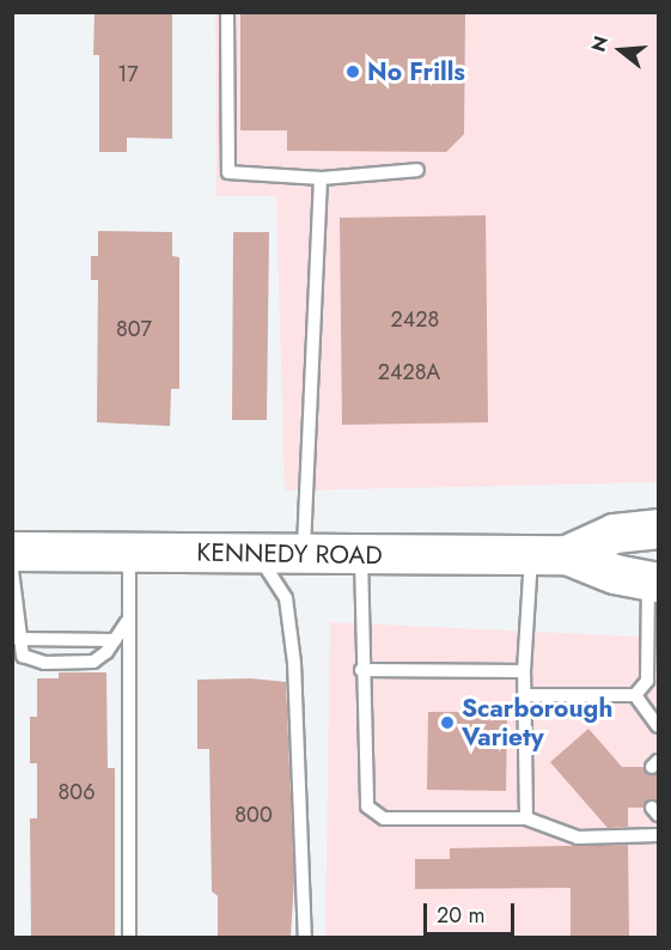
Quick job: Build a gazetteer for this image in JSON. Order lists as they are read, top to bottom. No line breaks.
{"streets":{"main road":["KENNEDY ROAD"]},"places":["No Frills","Scarborough Variety"],"house_numbers":["17","2428","807","2428A","806","800"],"scale_bar":"20 m","north":"left"}
